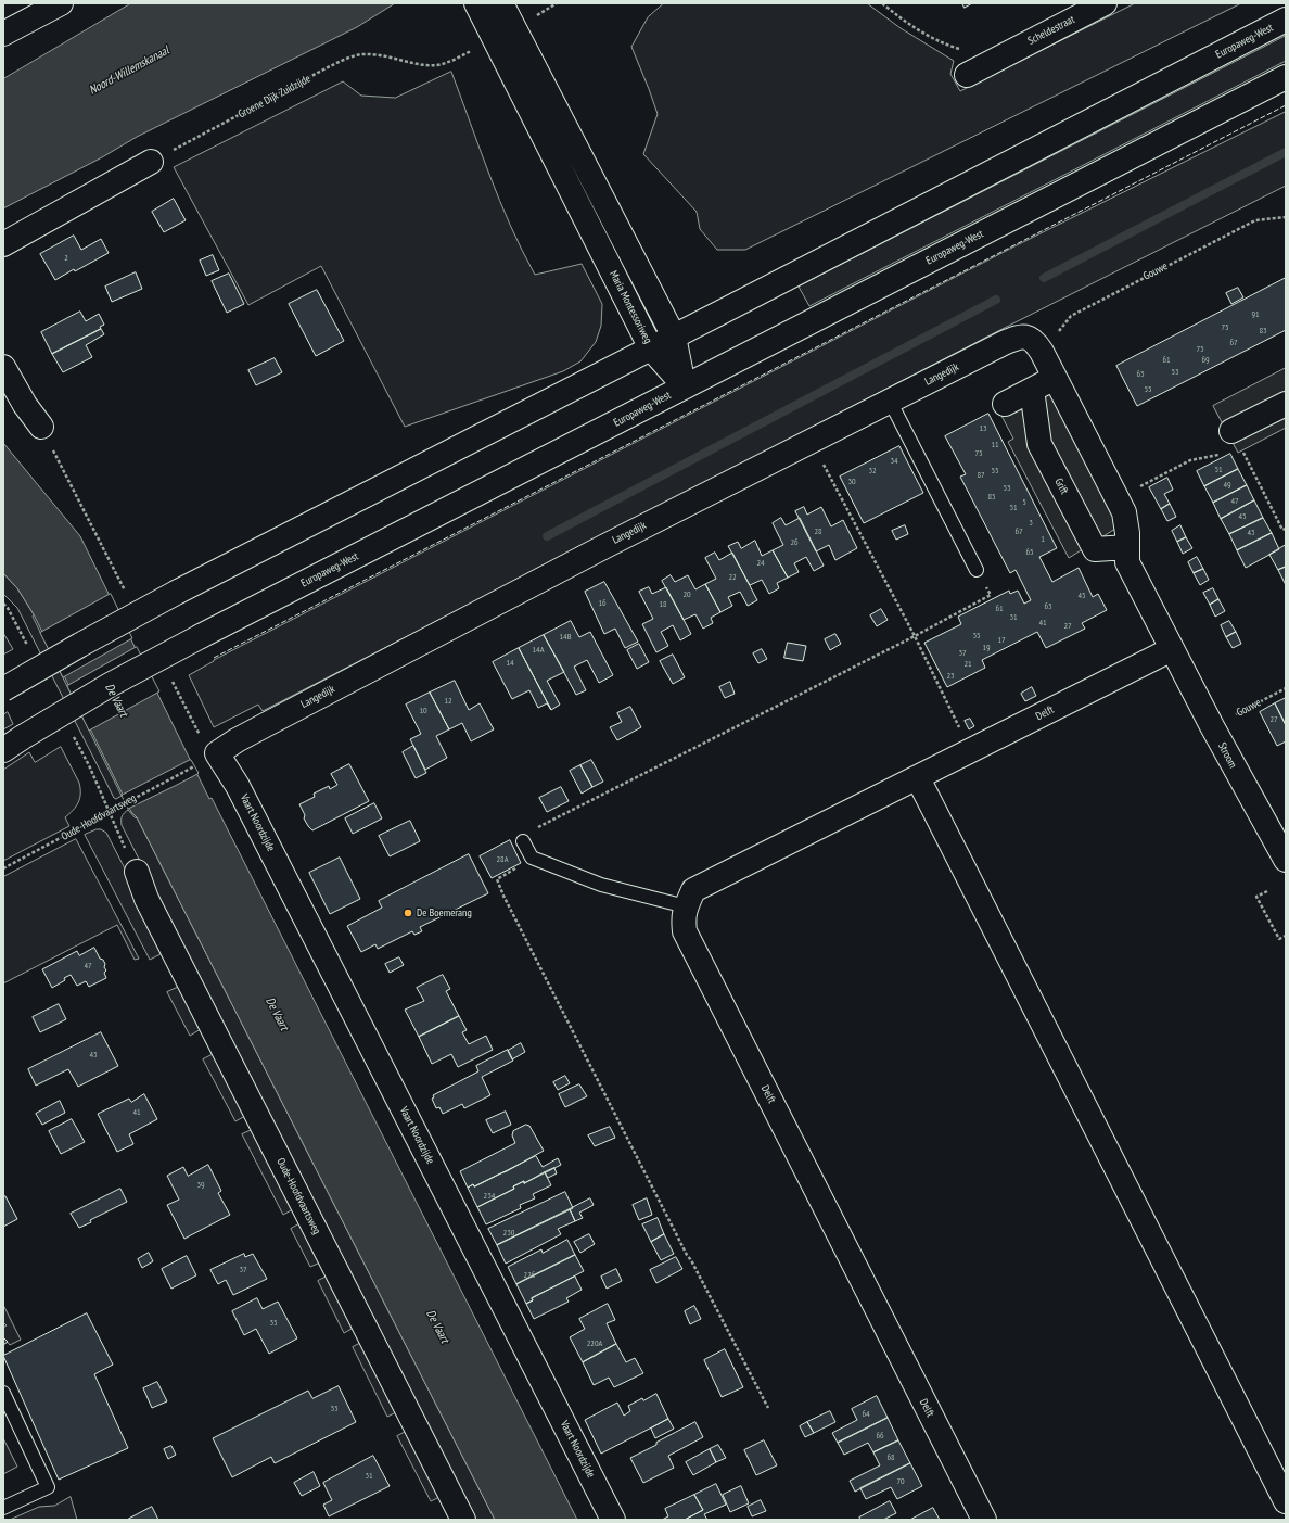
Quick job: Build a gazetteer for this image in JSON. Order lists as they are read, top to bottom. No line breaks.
{"streets":{"street":["Scheldestraat","Europaweg-West","Maria Montessoriweg","Langedijk","Grift","Delft","Stroom","Oude-Hoofdvaartsweg","Vaart Noordzijde"],"path":["Groene Dijk Zuidzijde","Gouwe"]},"crossings":[["Europaweg-West","Maria Montessoriweg"],["Groene Dijk Zuidzijde","Maria Montessoriweg"],["Gouwe","Langedijk"],["Gouwe","Stroom"],["Langedijk","Vaart Noordzijde"],["Delft","Stroom"]],"water":["Noord-Willemskanaal","De Vaart"],"places":["De Boemerang"],"house_numbers":["2","91","75","83","67","73","61","69","53","63","55","13","11","75","34","51","32","55","87","30","49","53","85","47","5","51","45","3","28","67","43","1","26","65","24","22","20","45","16","18","63","61","31","41","27","35","14B","17","19","14A","37","14","21","23","12","10","27","28A","47","43","41","39","234","230","37","226","35","220A","33","64","66","68","31","70"]}
